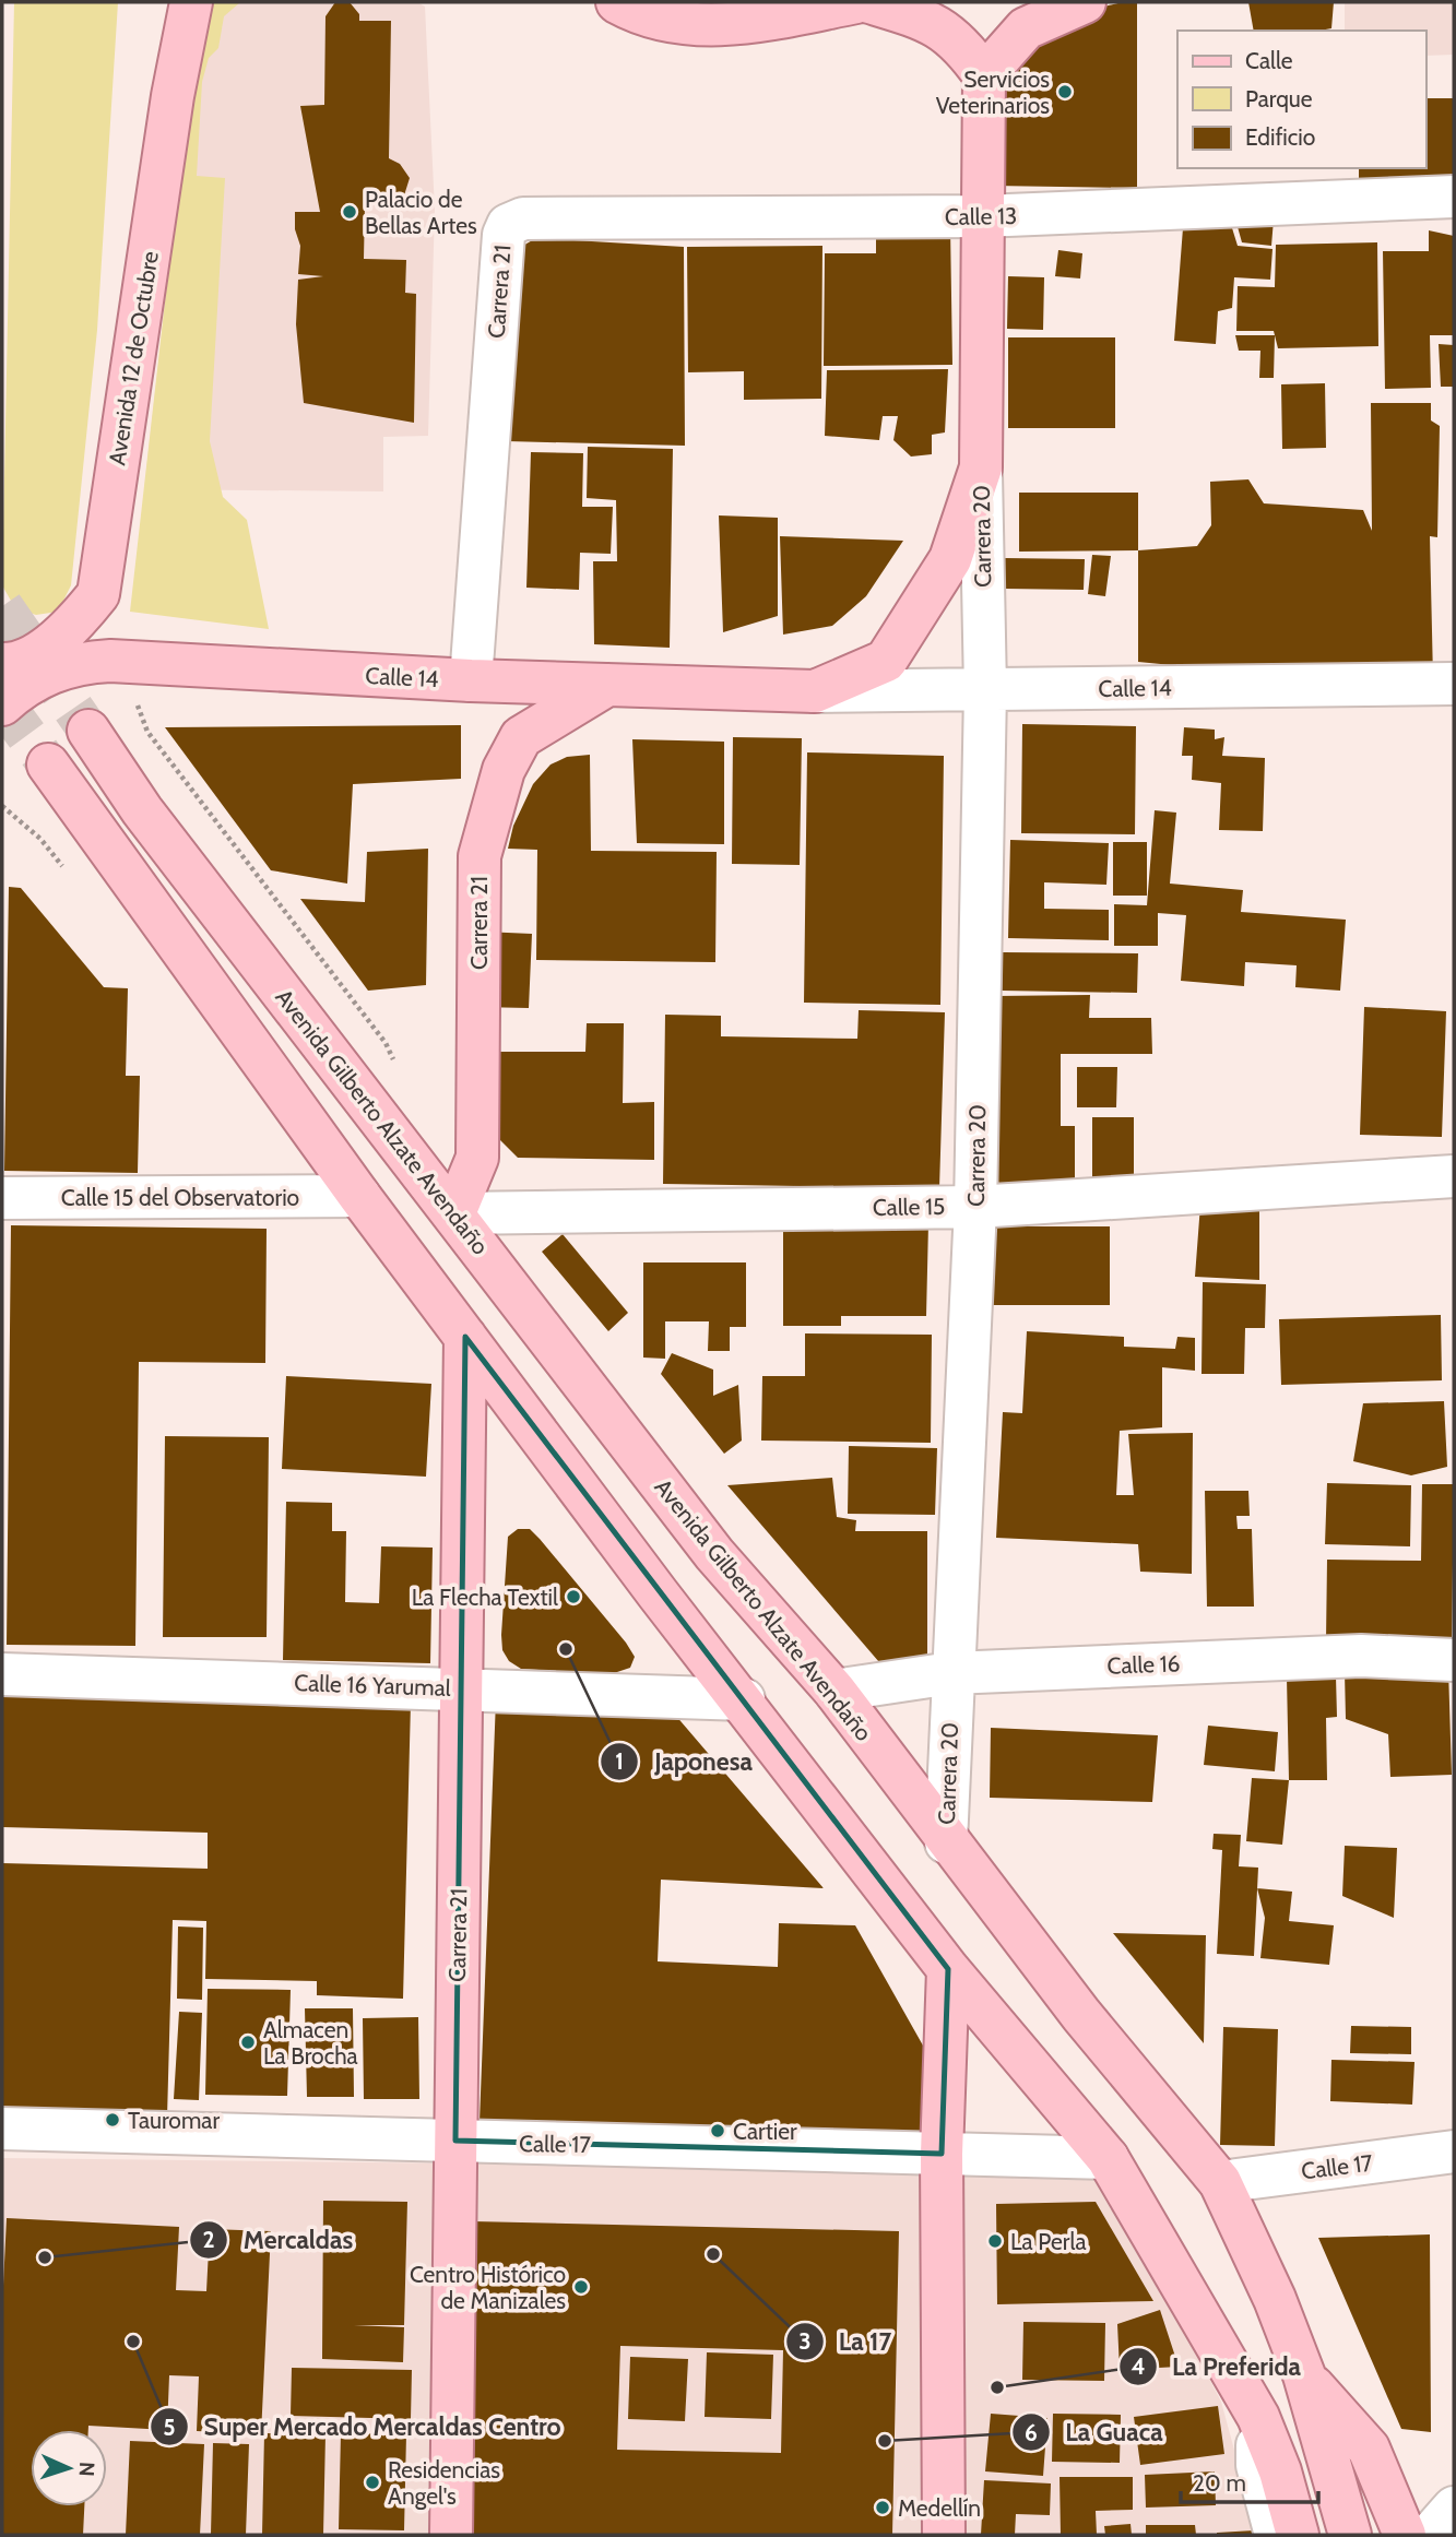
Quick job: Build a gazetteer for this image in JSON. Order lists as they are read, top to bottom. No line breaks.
{"streets":{"main road":["Carrera 21","Avenida 12 de Octubre","Carrera 20","Calle 14","Avenida Gilberto Alzate Avendaño"],"street":["Calle 13","Calle 15 del Observatorio","Calle 15","Calle 16","Calle 16 Yarumal","Calle 17"]},"crossings":[["Calle 13","Carrera 21"],["Calle 13","Carrera 20"],["Carrera 21","Calle 14"],["Carrera 21","Avenida Gilberto Alzate Avendaño"],["Carrera 21","Calle 15"],["Carrera 21","Calle 16 Yarumal"],["Carrera 21","Calle 17"],["Carrera 20","Calle 14"],["Carrera 20","Avenida Gilberto Alzate Avendaño"],["Carrera 20","Calle 15"],["Carrera 20","Calle 16"],["Avenida Gilberto Alzate Avendaño","Calle 15"],["Avenida Gilberto Alzate Avendaño","Calle 16"],["Avenida Gilberto Alzate Avendaño","Calle 17"]],"places":["Servicios Veterinarios","Palacio de Bellas Artes","La Flecha Textil","Japonesa","Almacen La Brocha","Tauromar","Cartier","La Perla","La 17","Mercaldas","Centro Histórico de Manizales","Super Mercado Mercaldas Centro","La Preferida","La Guaca","Residencias Angel's","Medellín"],"legend":["Calle","Parque","Edificio"],"scale_bar":"20 m","north":"right"}
